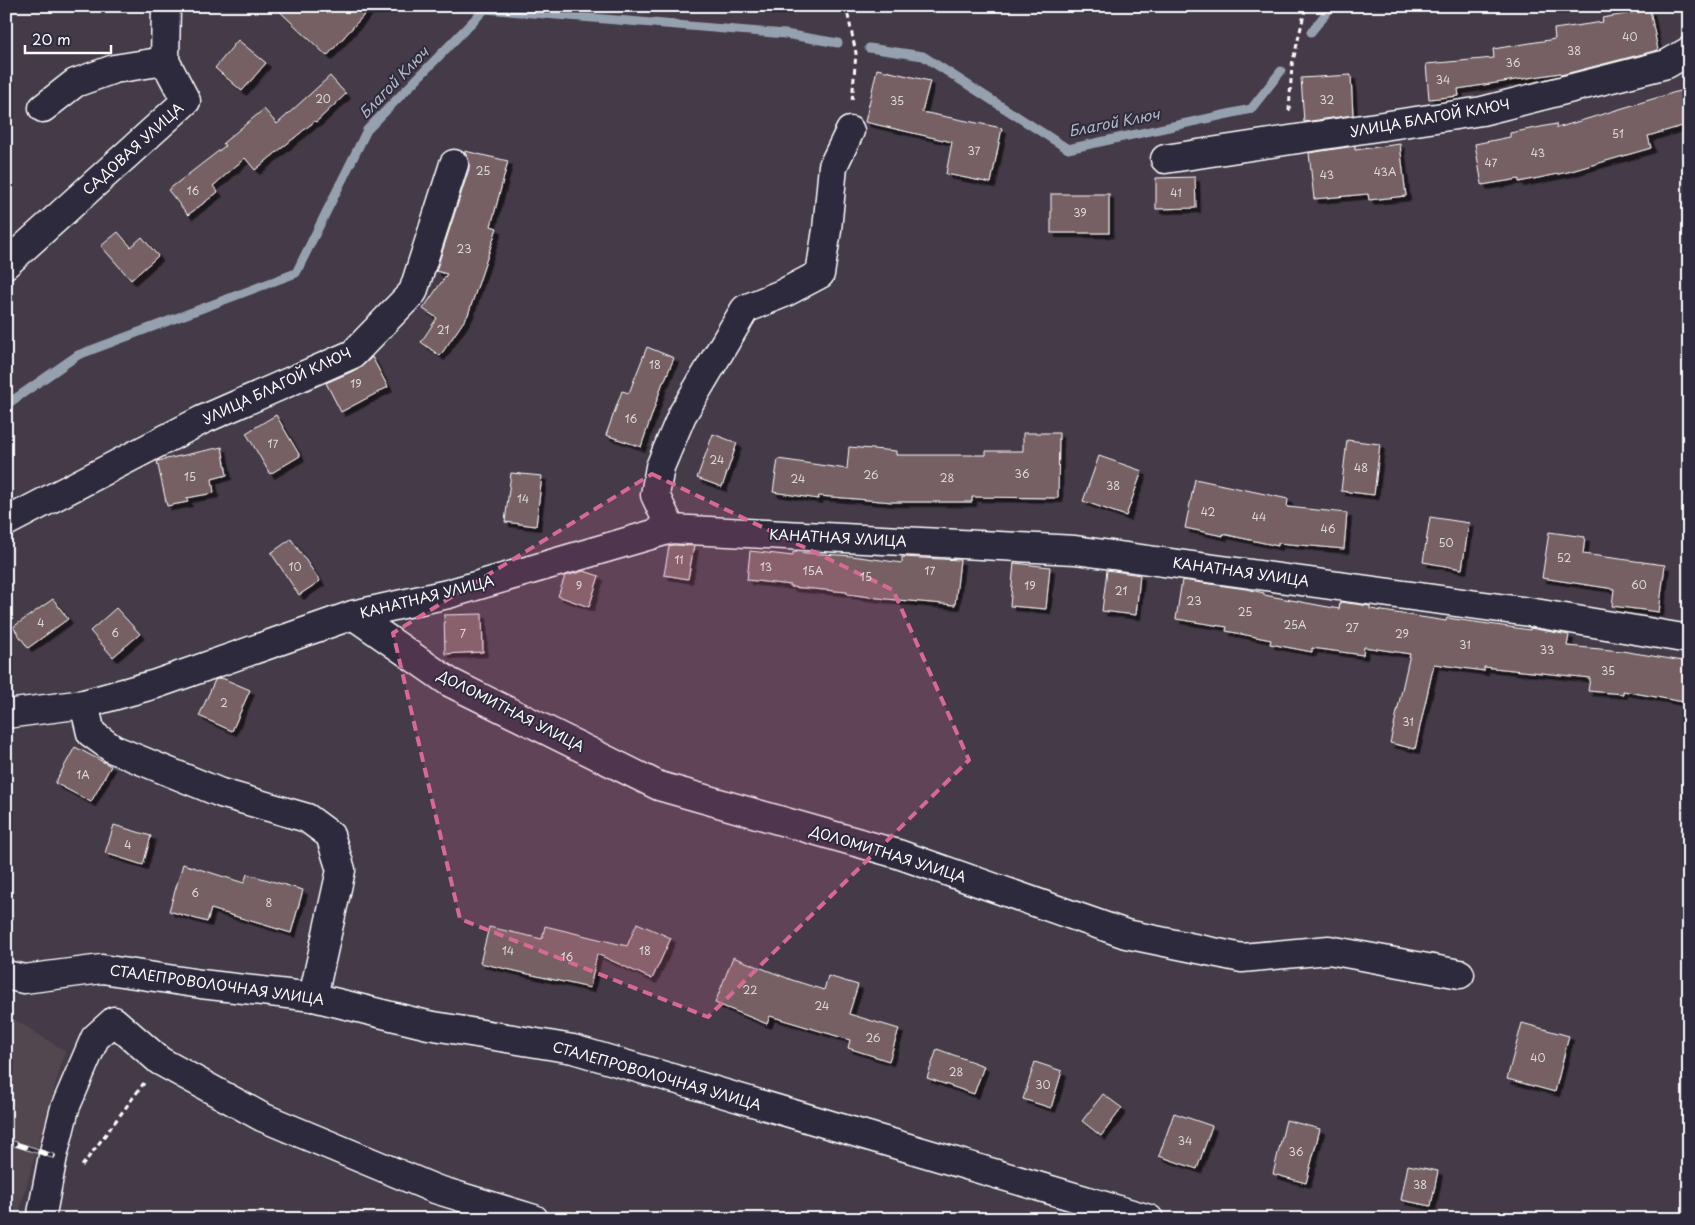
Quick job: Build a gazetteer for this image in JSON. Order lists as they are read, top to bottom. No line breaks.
{"streets":{"street":["УЛИЦА БЛАГОЙ КЛЮЧ","САДОВАЯ УЛИЦА","КАНАТНАЯ УЛИЦА","ДОЛОМИТНАЯ УЛИЦА","СТАЛЕПРОВОЛОЧНАЯ УЛИЦА"]},"crossings":[["КАНАТНАЯ УЛИЦА","ДОЛОМИТНАЯ УЛИЦА"]],"water":["Благой Ключ"],"house_numbers":["40","38","36","34","20","32","35","51","37","43","47","25","43А","43","16","41","39","23","21","18","19","16","17","24","48","36","26","15","28","24","38","14","42","44","46","50","52","11","10","13","15А","17","15","60","9","19","21","23","25","4","25А","27","6","7","29","31","33","35","2","31","1А","4","6","8","14","18","16","22","24","26","40","28","30","34","36","38"],"scale_bar":"20 m"}
